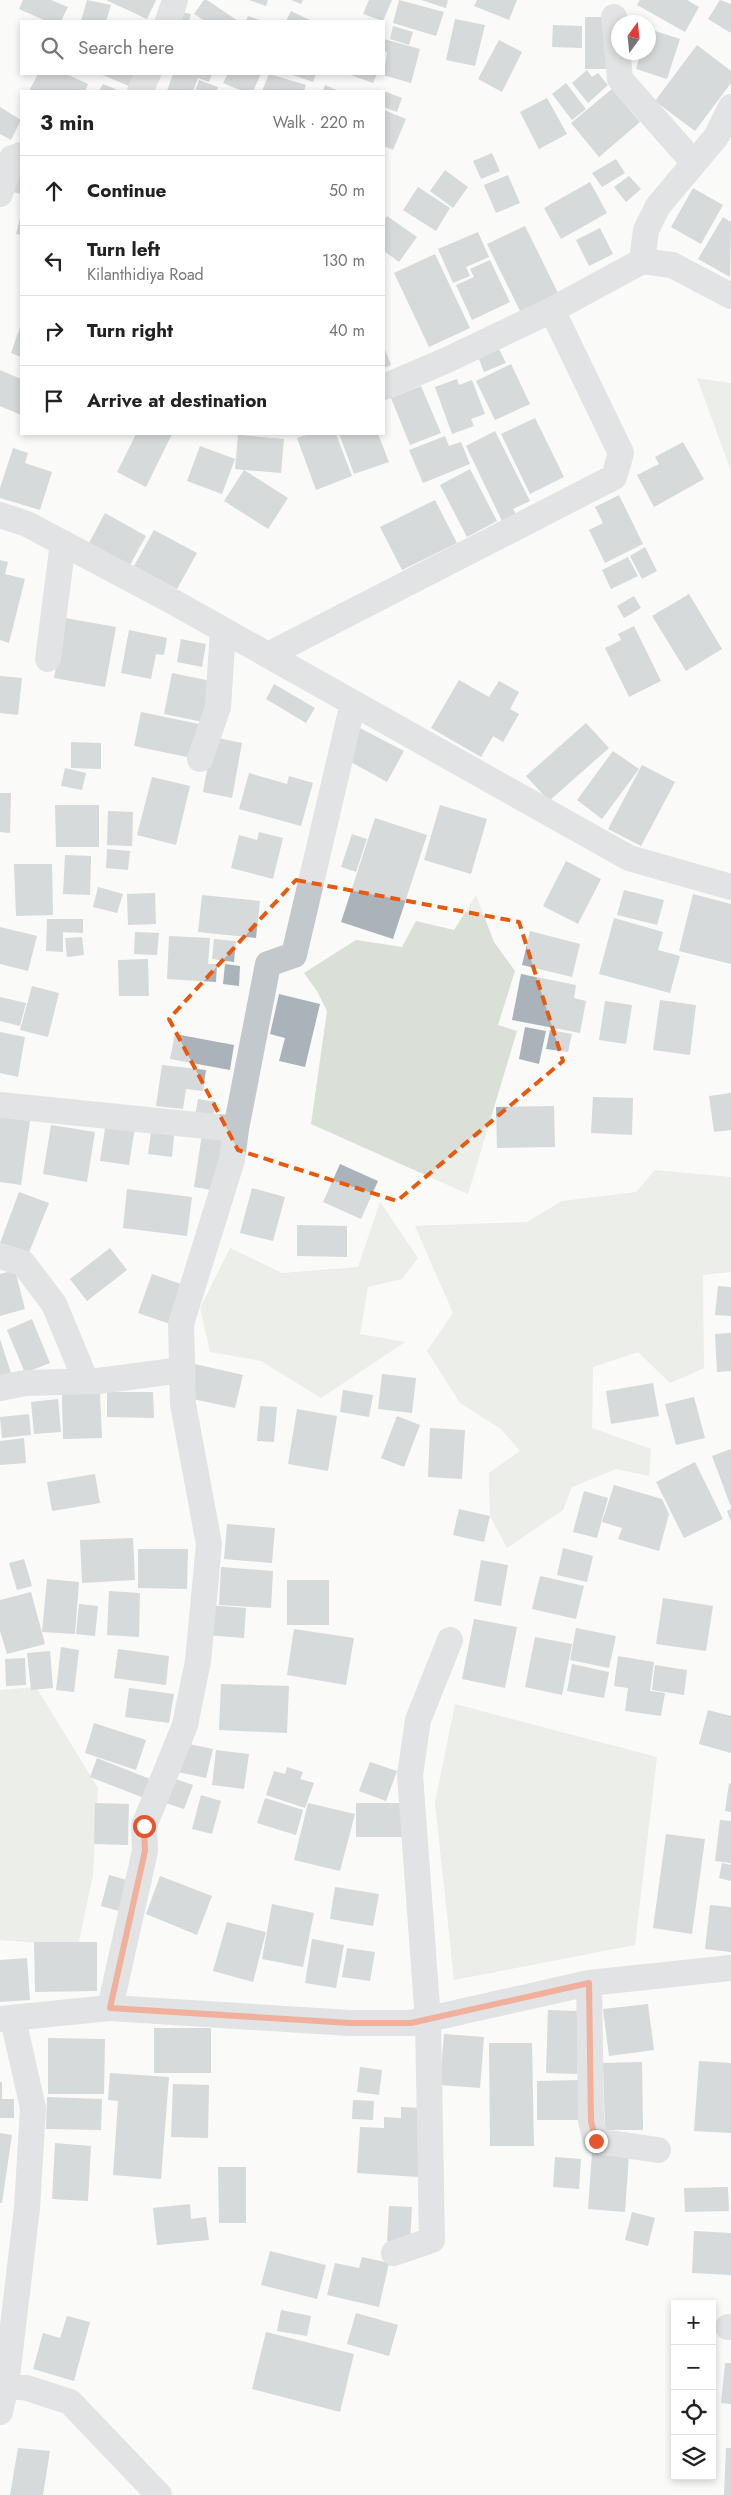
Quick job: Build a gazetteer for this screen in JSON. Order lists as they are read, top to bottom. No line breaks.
{"north":"top","page":{"search":"Search here","heading":["3 min","Walk · 220 m"],"list":[["Continue","50 m"],["Turn left","Kilanthidiya Road","130 m"],["Turn right","40 m"],"Arrive at destination"],"map_buttons":["+","−"]}}
